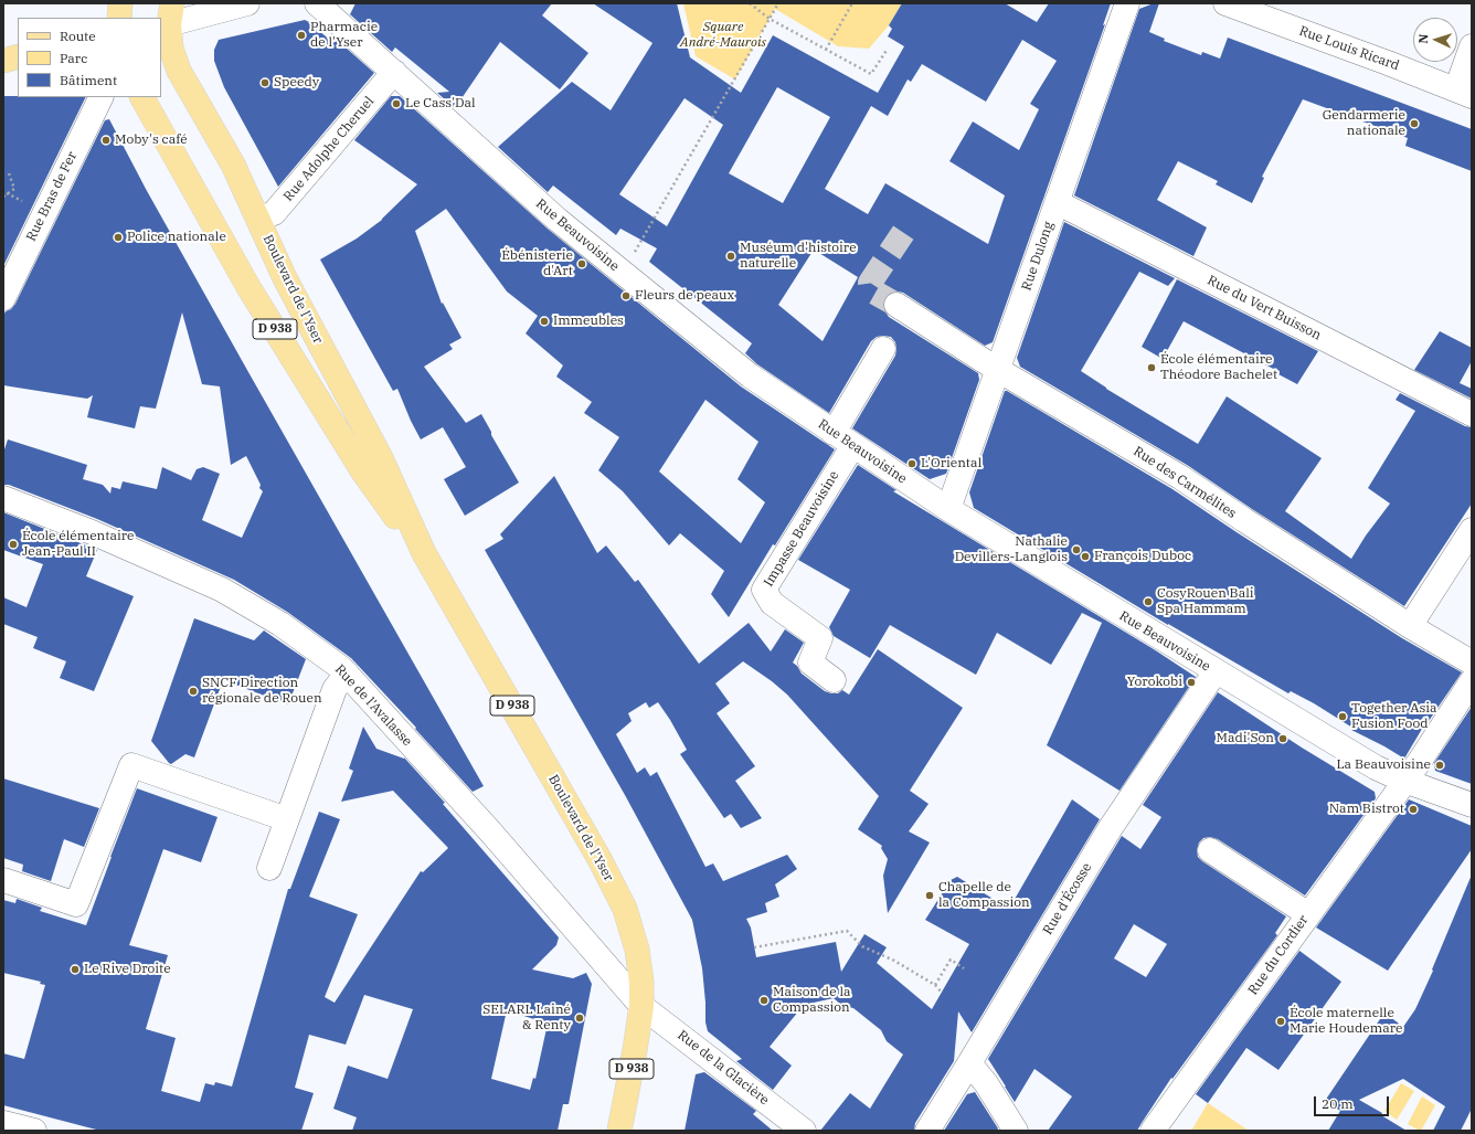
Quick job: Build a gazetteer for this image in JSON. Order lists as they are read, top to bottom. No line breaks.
{"streets":{"main road":["Boulevard de l'Yser","D 938"],"street":["Rue Louis Ricard","Rue Adolphe Cheruel","Rue Bras de Fer","Rue Beauvoisine","Rue Dulong","Rue du Vert Buisson","Rue des Carmélites","Impasse Beauvoisine","Rue de l'Avalasse","Rue d'Écosse","Rue du Cordier","Rue de la Glacière"]},"crossings":[["Rue Adolphe Cheruel","Rue Beauvoisine"],["Rue Adolphe Cheruel","Boulevard de l'Yser"],["Rue Beauvoisine","Rue Dulong"],["Rue Beauvoisine","Impasse Beauvoisine"],["Rue Beauvoisine","Rue d'Écosse"],["Rue Beauvoisine","Rue du Cordier"],["Rue Dulong","Rue du Vert Buisson"],["Rue Dulong","Rue des Carmélites"],["Boulevard de l'Yser","Rue de l'Avalasse"],["Boulevard de l'Yser","Rue de la Glacière"],["Rue de l'Avalasse","Rue de la Glacière"]],"parks":["Square André-Maurois"],"places":["Pharmacie de l'Yser","Speedy","Le Cass'Dal","Gendarmerie nationale","Moby's café","Police nationale","Muséum d'histoire naturelle","Ébénisterie d'Art","Fleurs de peaux","Immeubles","École élémentaire Théodore Bachelet","L'Oriental","École élémentaire Jean-Paul II","Nathalie Devillers-Langlois","François Duboc","CosyRouen Bali Spa Hammam","Yorokobi","SNCF Direction régionale de Rouen","Together Asia Fusion Food","Madi'Son","La Beauvoisine","Nam Bistrot","Chapelle de la Compassion","Le Rive Droite","Maison de la Compassion","SELARL Lainé & Renty","École maternelle Marie Houdemare"],"legend":["Route","Parc","Bâtiment"],"scale_bar":"20 m","north":"left"}
